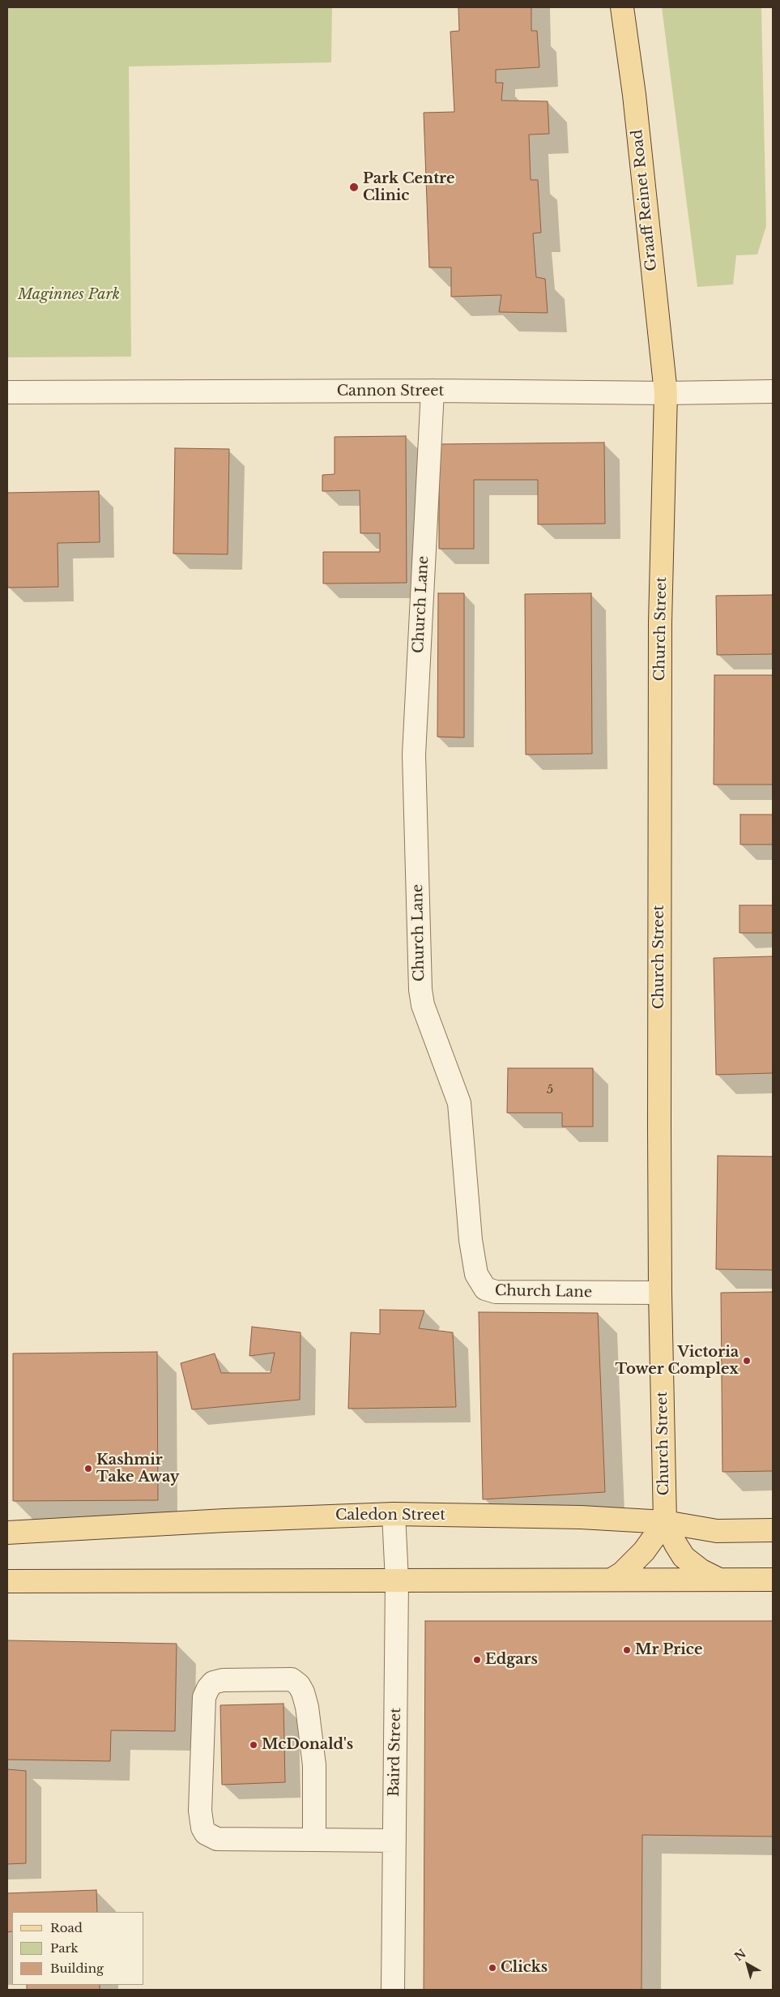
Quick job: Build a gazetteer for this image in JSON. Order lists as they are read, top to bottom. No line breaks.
{"streets":{"main road":["Graaff Reinet Road","Church Street","Caledon Street"],"street":["Cannon Street","Church Lane","Baird Street"]},"crossings":[["Graaff Reinet Road","Cannon Street"],["Graaff Reinet Road","Church Street"],["Cannon Street","Church Lane"],["Cannon Street","Church Street"],["Church Lane","Church Street"],["Church Street","Caledon Street"],["Caledon Street","Baird Street"]],"parks":["Maginnes Park"],"places":["Park Centre Clinic","Victoria Tower Complex","Kashmir Take Away","Mr Price","Edgars","McDonald's","Clicks"],"house_numbers":["5"],"legend":["Road","Park","Building"],"north":"top left"}
